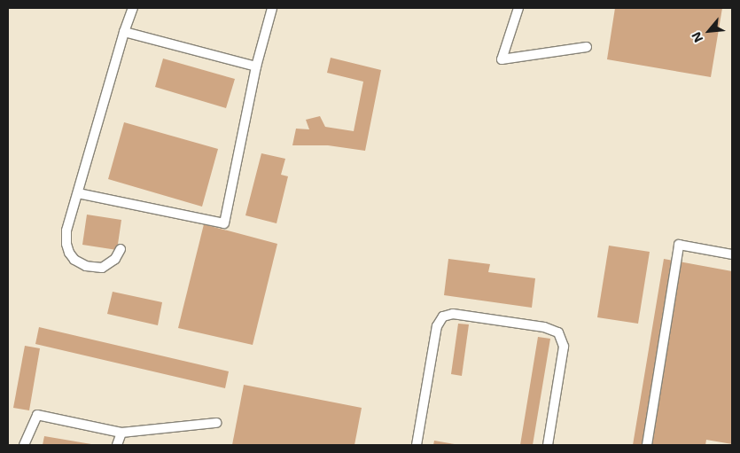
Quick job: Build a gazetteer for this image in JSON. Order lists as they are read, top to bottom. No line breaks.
{"north":"bottom left"}
